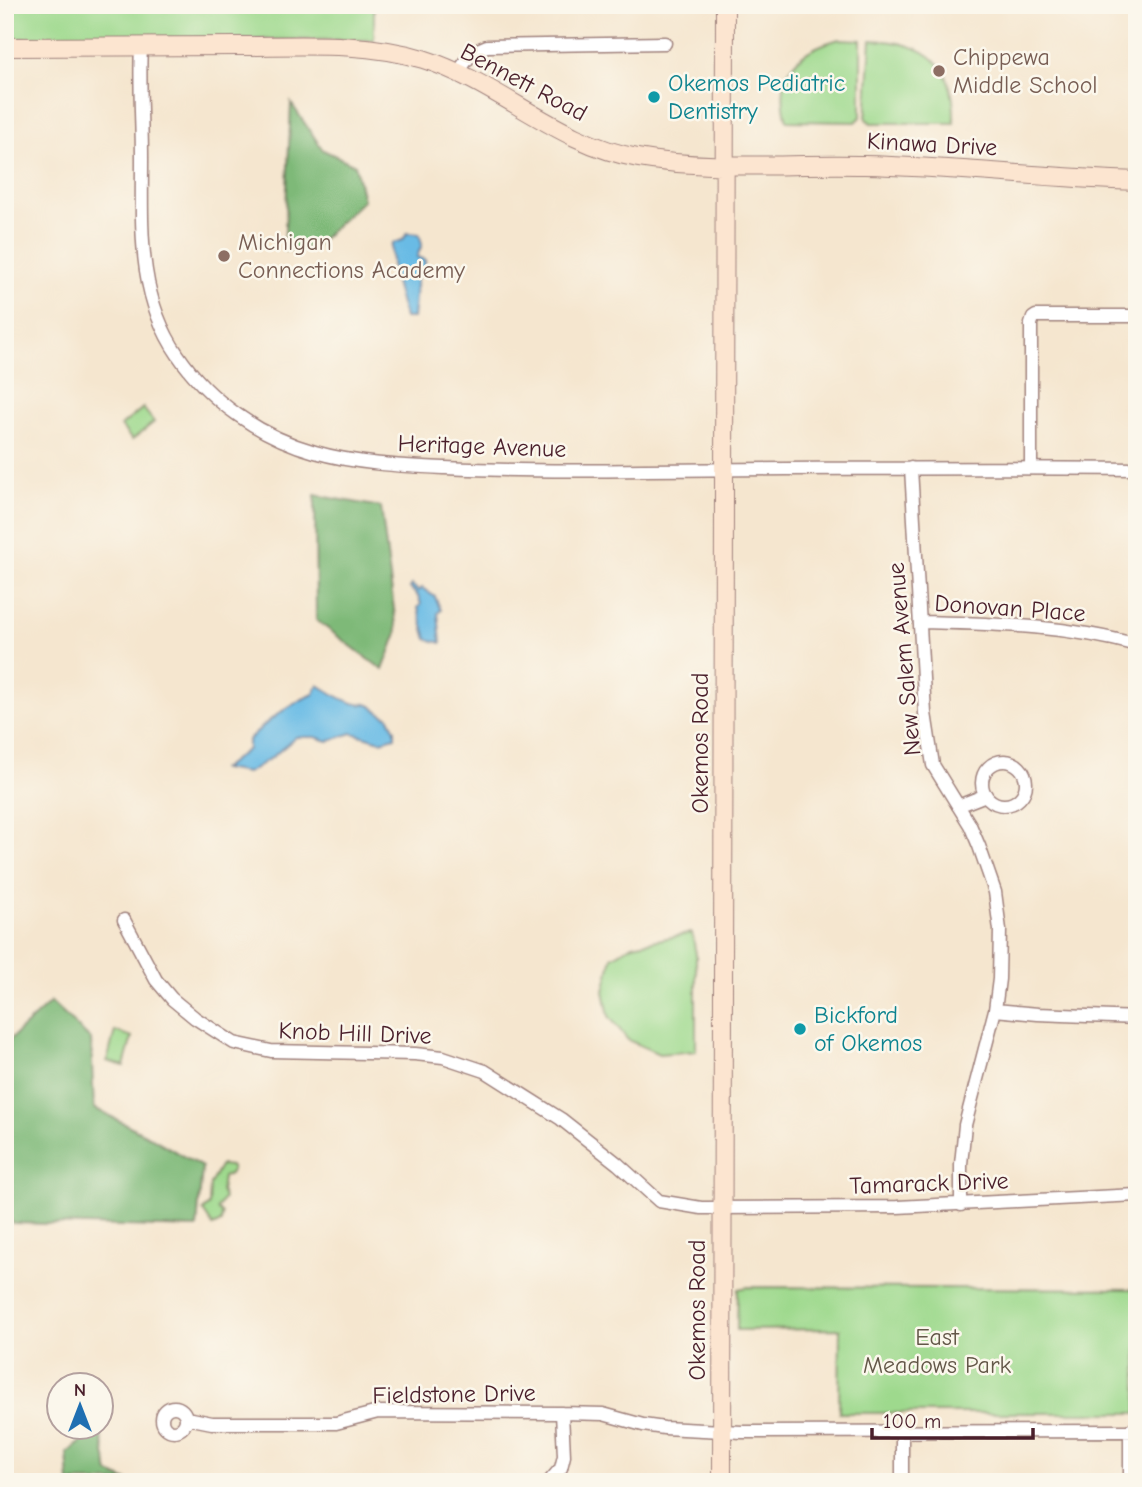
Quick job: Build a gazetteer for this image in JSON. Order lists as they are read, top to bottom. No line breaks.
{"streets":{"main road":["Bennett Road","Kinawa Drive","Okemos Road"],"street":["Heritage Avenue","Donovan Place","New Salem Avenue","Knob Hill Drive","Tamarack Drive","Fieldstone Drive"]},"crossings":[["Bennett Road","Kinawa Drive"],["Bennett Road","Heritage Avenue"],["Bennett Road","Okemos Road"],["Kinawa Drive","Okemos Road"],["Heritage Avenue","New Salem Avenue"],["Heritage Avenue","Okemos Road"],["Donovan Place","New Salem Avenue"],["New Salem Avenue","Tamarack Drive"],["Okemos Road","Knob Hill Drive"],["Okemos Road","Tamarack Drive"],["Okemos Road","Fieldstone Drive"],["Knob Hill Drive","Tamarack Drive"]],"parks":["East Meadows Park"],"places":["Chippewa Middle School","Okemos Pediatric Dentistry","Michigan Connections Academy","Bickford of Okemos"],"scale_bar":"100 m","north":"top"}
